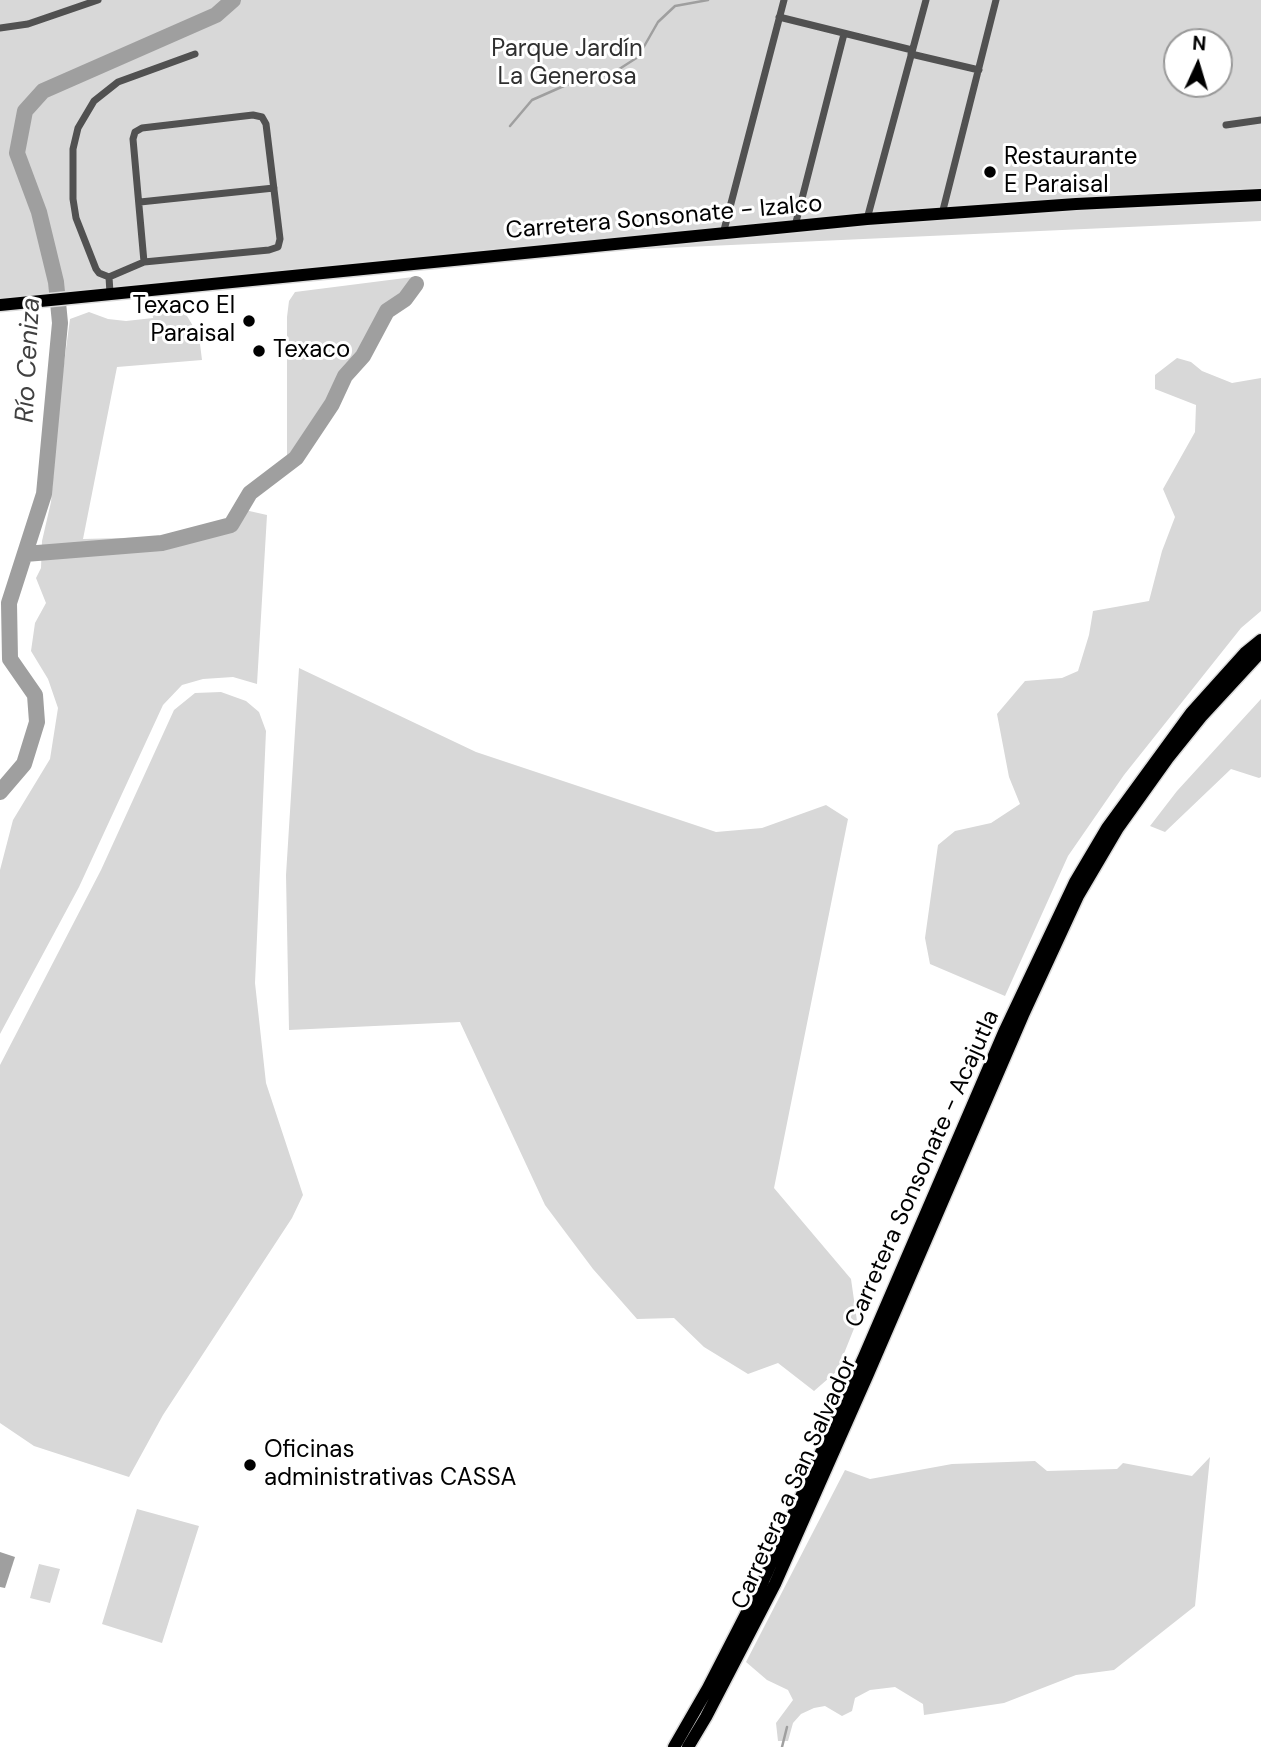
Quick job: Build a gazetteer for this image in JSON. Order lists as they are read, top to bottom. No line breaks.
{"streets":{"main road":["Carretera Sonsonate - Izalco","Carretera Sonsonate - Acajutla","Carretera a San Salvador"]},"water":["Río Ceniza"],"parks":["Parque Jardín La Generosa"],"places":["Restaurante E Paraisal","Texaco El Paraisal","Texaco","Oficinas administrativas CASSA"],"north":"top"}
